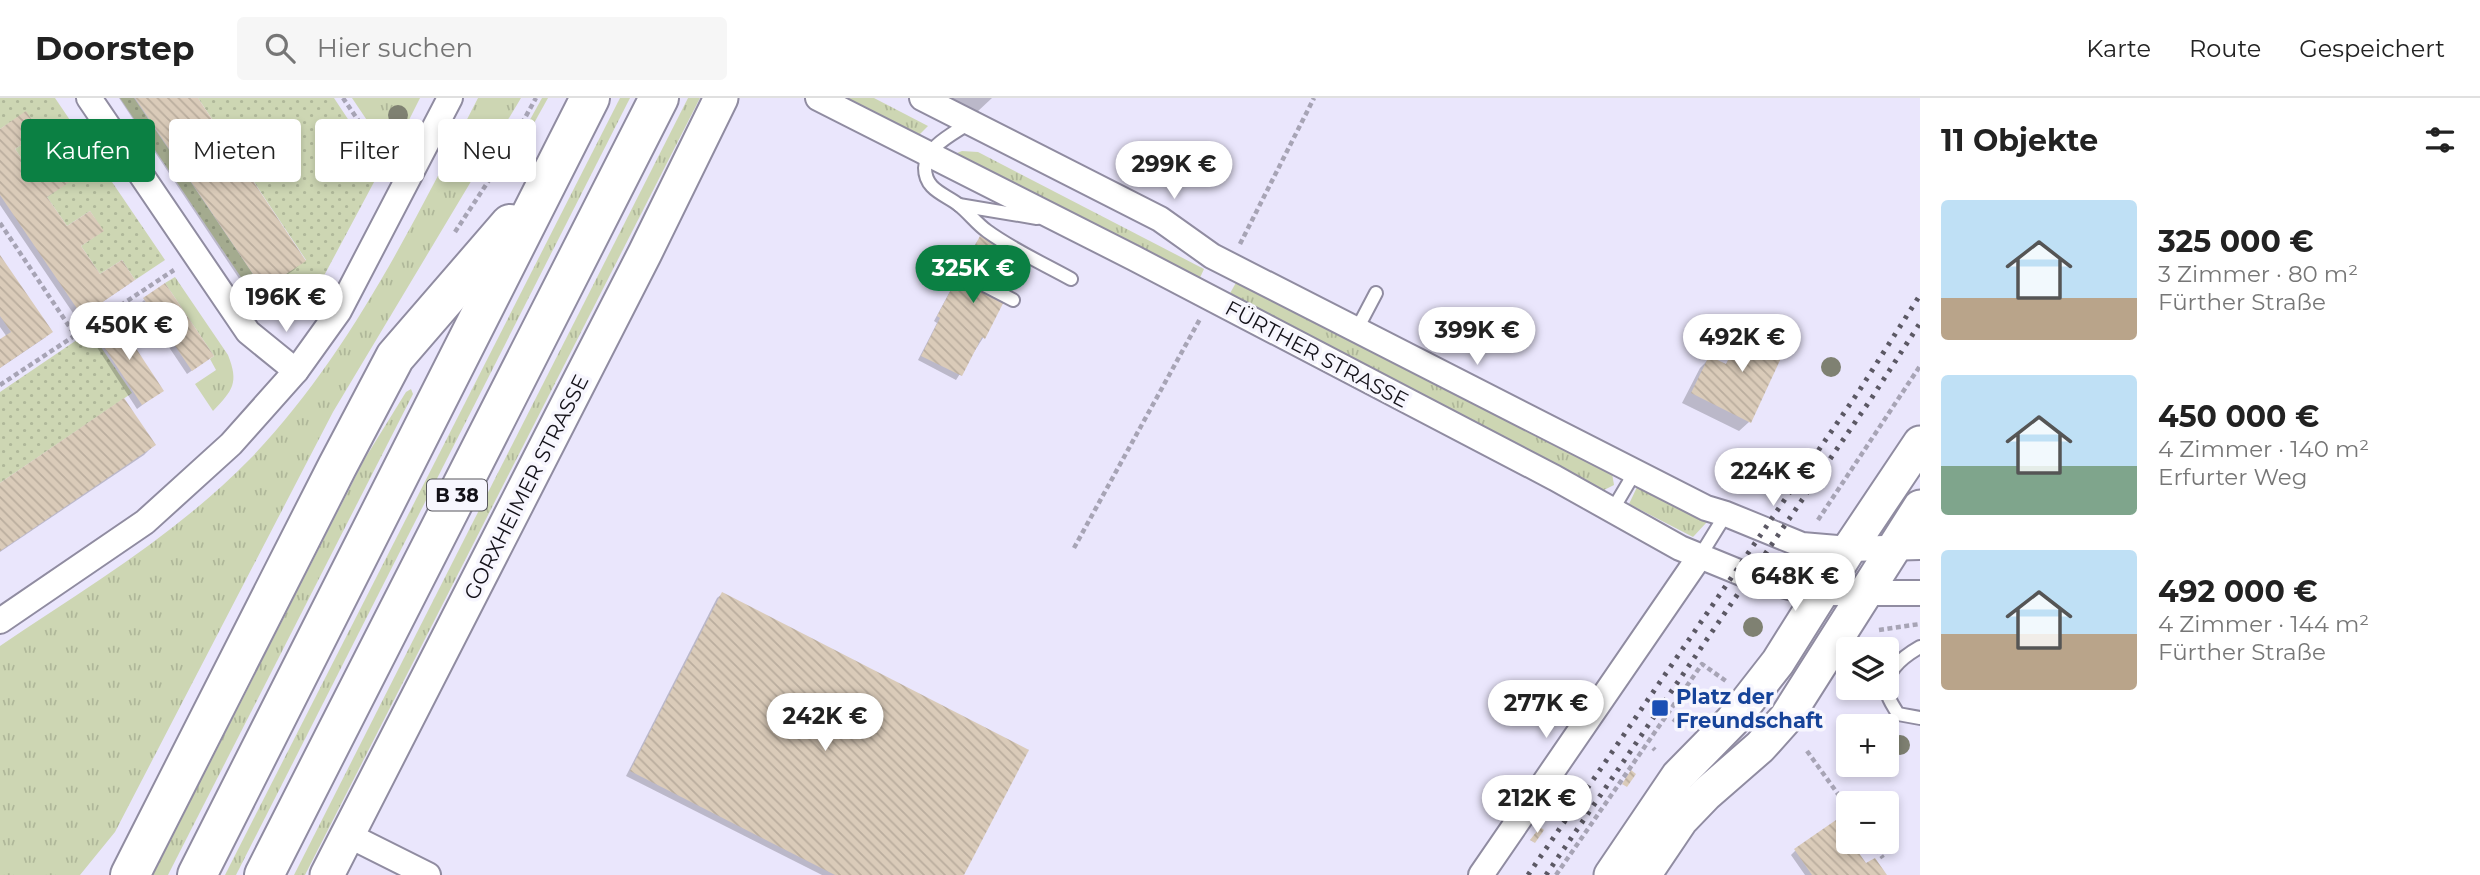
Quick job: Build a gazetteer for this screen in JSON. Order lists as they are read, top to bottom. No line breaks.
{"streets":{"highway":["B 38"],"street":["FÜRTHER STRASSE","GORXHEIMER STRASSE"]},"places":{"transit":["Platz der Freundschaft"]},"page":{"header":"Doorstep","search":"Hier suchen","nav":["Karte","Route","Gespeichert"],"heading":"11 Objekte","chip":["Kaufen","Mieten","Filter","Neu"],"price":["299K €","325K €","196K €","450K €","399K €","492K €","224K €","648K €","277K €","242K €","212K €"],"list":[{"name":"325 000 €","note":"3 Zimmer · 80 m² · Fürther Straße"},{"name":"450 000 €","note":"4 Zimmer · 140 m² · Erfurter Weg"},{"name":"492 000 €","note":"4 Zimmer · 144 m² · Fürther Straße"}],"map_buttons":["+","−"]}}
